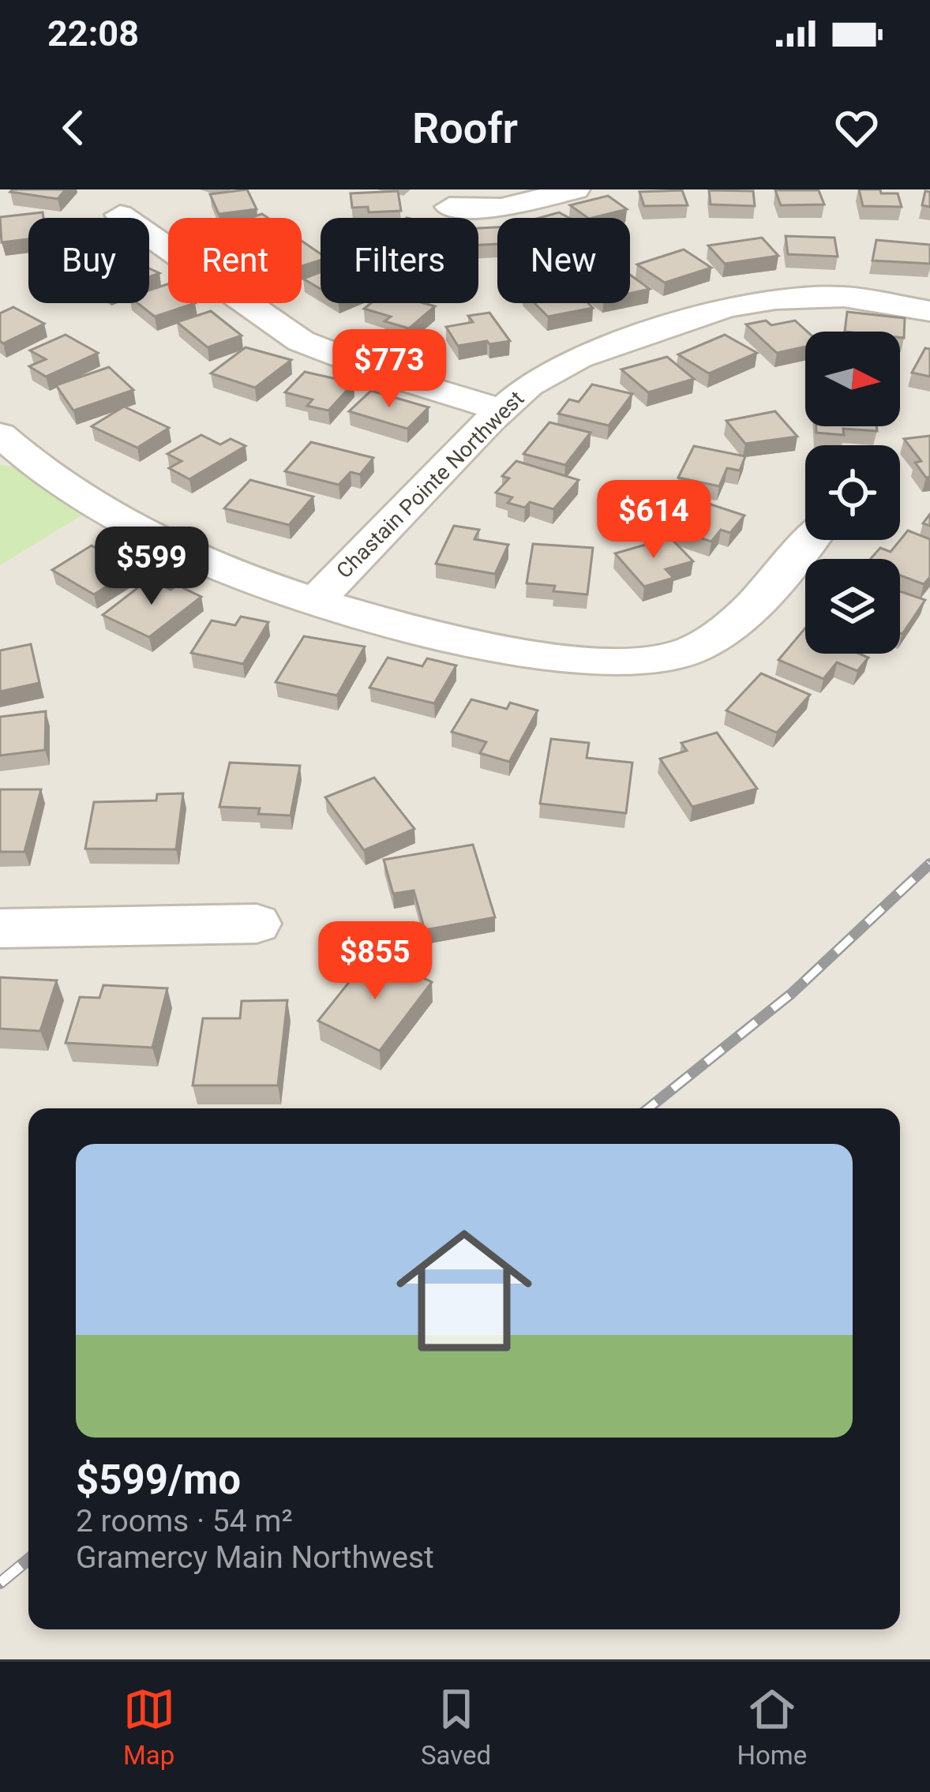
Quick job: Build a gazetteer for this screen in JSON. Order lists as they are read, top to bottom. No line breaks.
{"streets":{"street":["Chastain Pointe Northwest"]},"north":"right","page":{"status":"22:08","header":"Roofr","chip":["Buy","Rent","Filters","New"],"price":["$773","$614","$599","$855"],"list":[{"name":"$599/mo","note":"2 rooms · 54 m² · Gramercy Main Northwest"}],"tabs":["Map","Saved","Home"]}}
